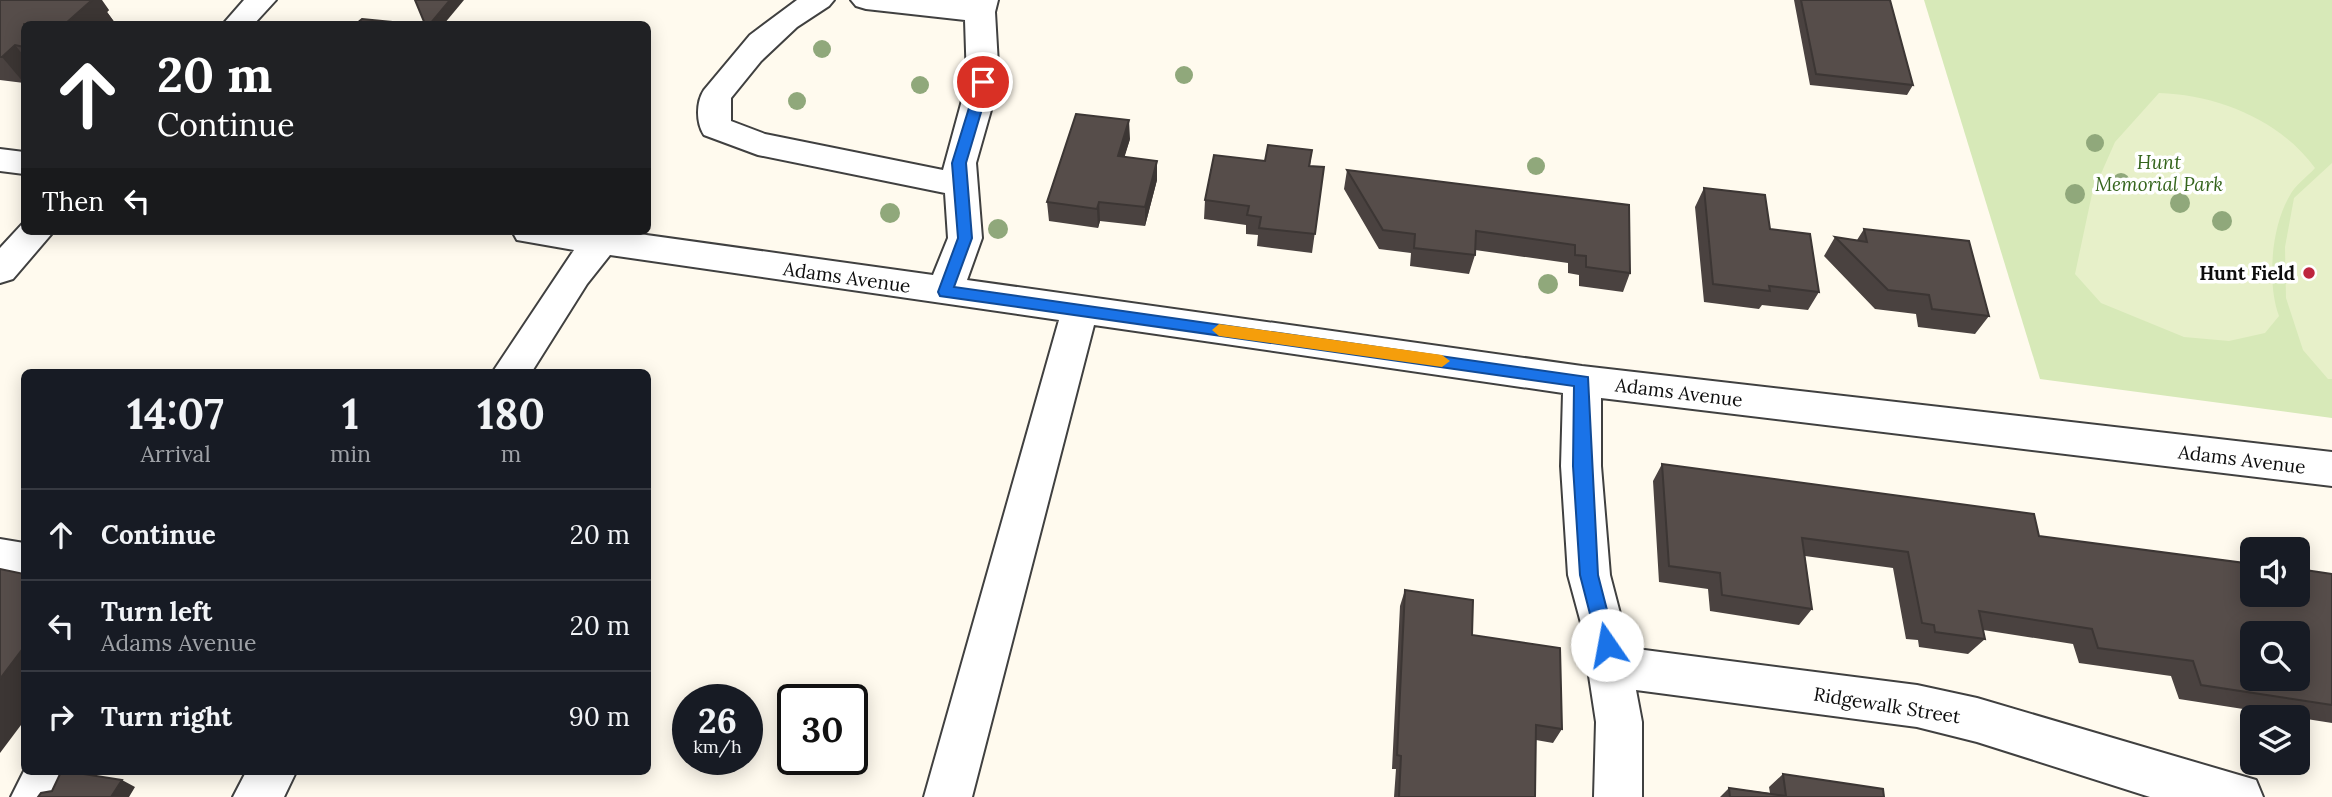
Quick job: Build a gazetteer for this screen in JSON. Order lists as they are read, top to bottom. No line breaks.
{"streets":{"street":["Adams Avenue","Ridgewalk Street"]},"parks":["Hunt Memorial Park"],"places":["Hunt Field"],"page":{"turn":["20 m","Continue"],"then":"Then","eta":["14:07","Arrival","1","min","180","m"],"list":[{"name":"Continue","value":"20 m"},{"name":"Turn left","note":"Adams Avenue","value":"20 m"},{"name":"Turn right","value":"90 m"}],"speed":"26 km/h","limit":"30"}}
